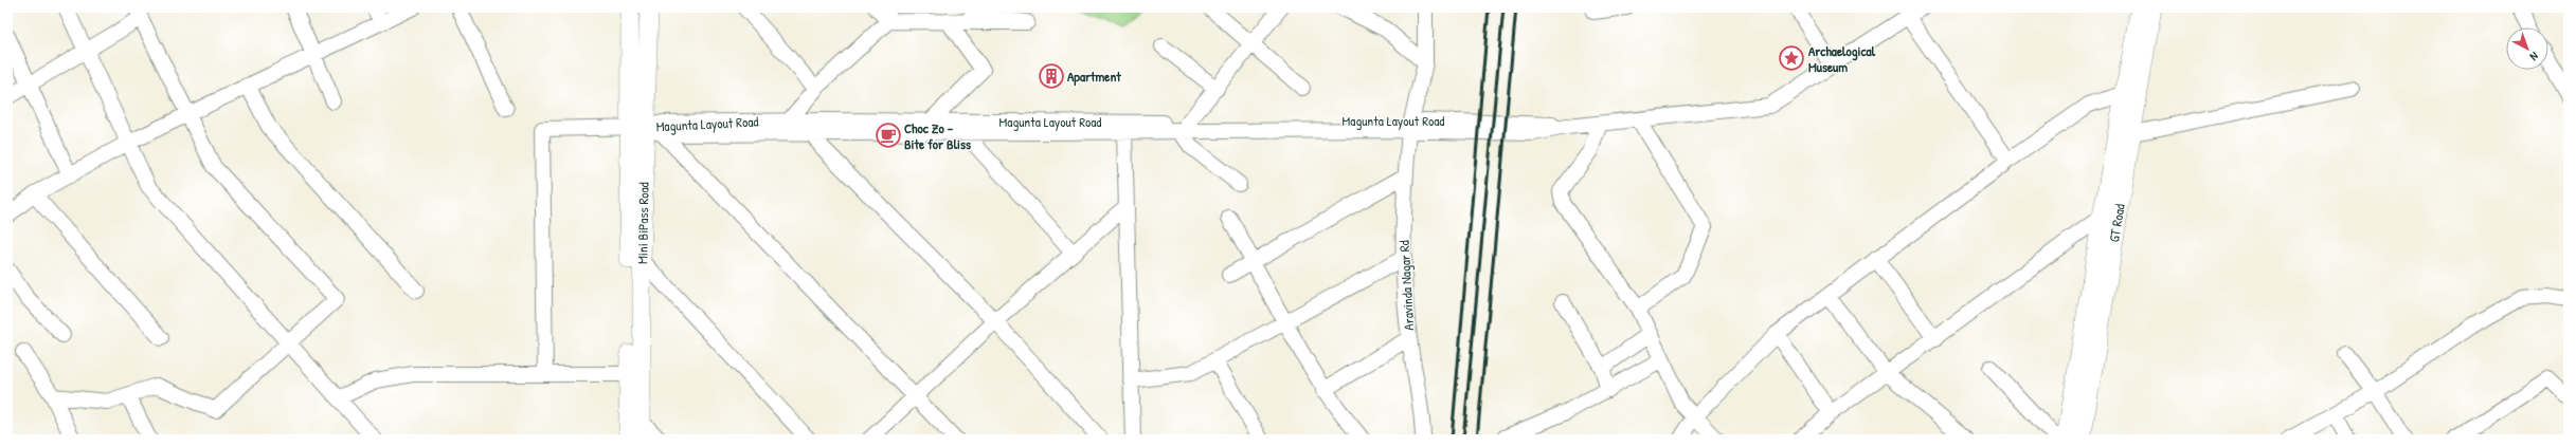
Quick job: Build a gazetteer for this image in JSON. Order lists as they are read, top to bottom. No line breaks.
{"streets":{"main road":["Mini BiPass Road","GT Road"],"street":["Magunta Layout Road","Aravinda Nagar Rd"]},"crossings":[["Magunta Layout Road","Mini BiPass Road"],["Magunta Layout Road","Aravinda Nagar Rd"]],"places":{"place":["Archaelogical Museum"],"building":["Apartment"],"cafe":["Choc Zo – Bite for Bliss"]},"north":"bottom right"}
